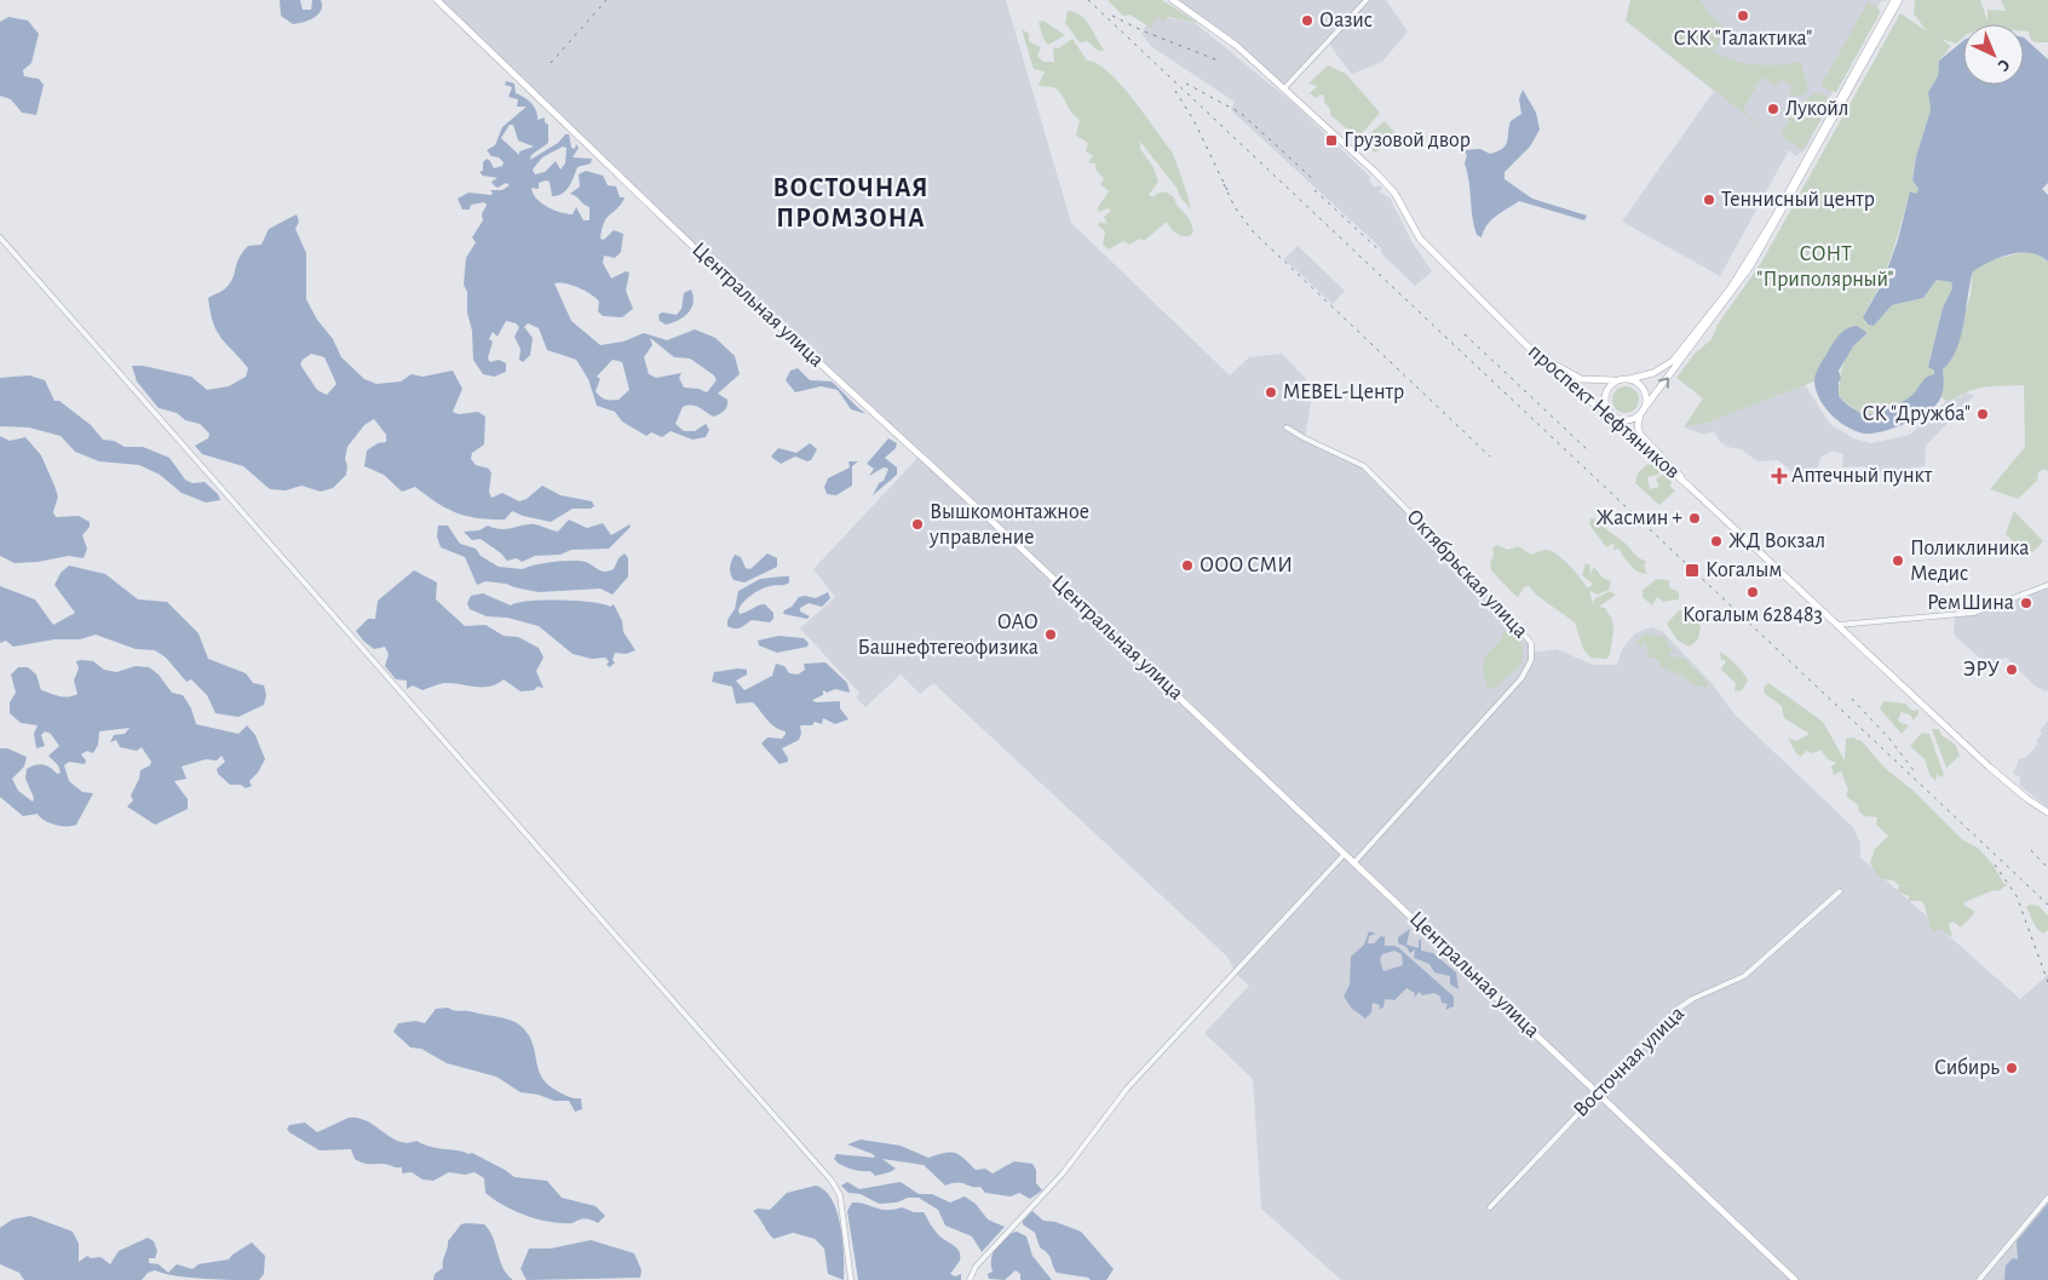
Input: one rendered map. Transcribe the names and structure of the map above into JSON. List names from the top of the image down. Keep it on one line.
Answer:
{"streets":{"main road":["Центральная улица","проспект Нефтяников"],"street":["Октябрьская улица","Восточная улица"]},"crossings":[["Центральная улица","Октябрьская улица"],["Центральная улица","Восточная улица"]],"districts":["ВОСТОЧНАЯ ПРОМЗОНА"],"parks":["СОНТ \"Приполярный\""],"places":{"other":["СКК \"Галактика\"","Оазис","Лукойл","Теннисный центр","MEBEL-Центр","СК \"Дружба\"","Жасмин +","Вышкомонтажное управление","ЖД Вокзал","Поликлиника Медис","ООО СМИ","Когалым 628483","РемШина","ОАО Башнефтегеофизика","ЭРУ","Сибирь"],"transit":["Грузовой двор","Когалым"],"health":["Аптечный пункт"]},"north":"bottom right"}
